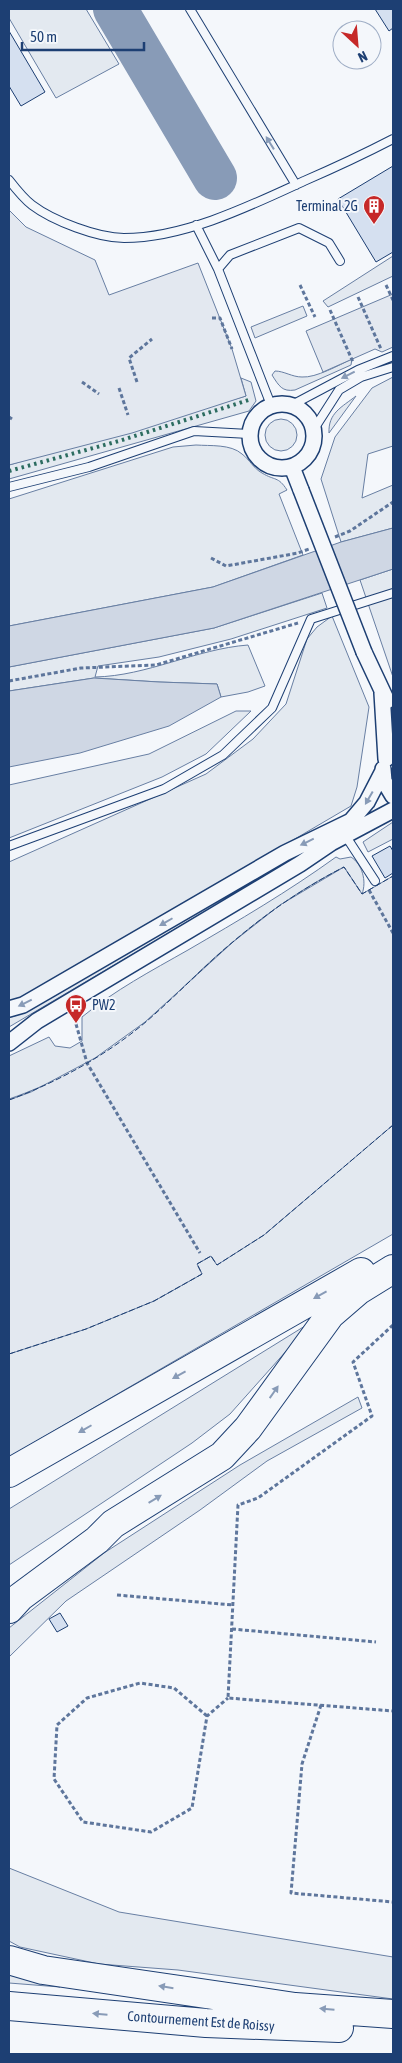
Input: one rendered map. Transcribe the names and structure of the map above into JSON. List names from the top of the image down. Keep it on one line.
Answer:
{"streets":{"highway":["Contournement Est de Roissy"]},"places":{"building":["Terminal 2G"],"bus stop":["PW2"]},"scale_bar":"50 m","north":"bottom right"}
